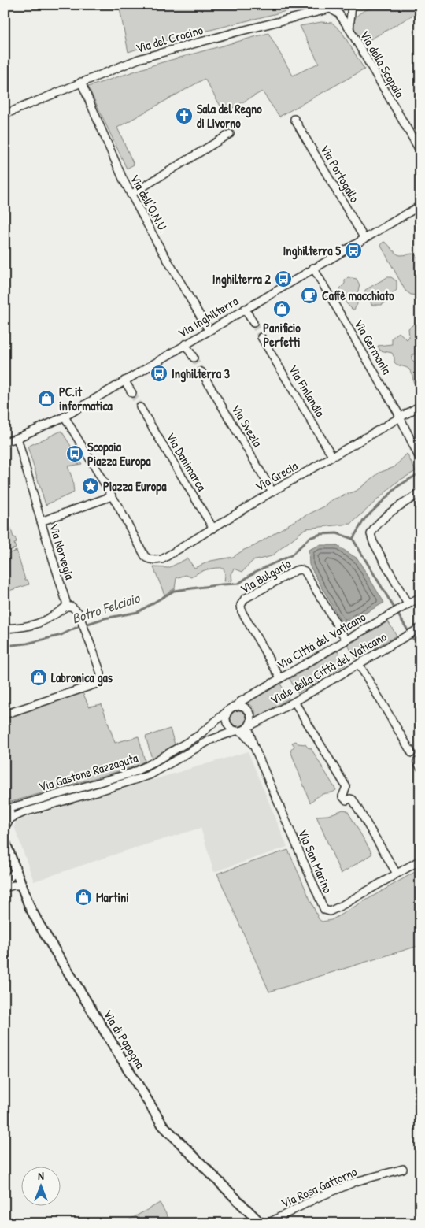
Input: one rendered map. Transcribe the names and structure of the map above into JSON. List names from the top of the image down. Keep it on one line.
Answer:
{"streets":{"main road":["Via di Popogna"],"street":["Via del Crocino","Via della Scopaia","Via Portogallo","Via dell'O.N.U.","Via Inghilterra","Via Germania","Via Finlandia","Via Svezia","Via Danimarca","Via Grecia","Via Norvegia","Via Bulgaria","Via Città del Vaticano","Viale della Città del Vaticano","Via Gastone Razzaguta","Via San Marino","Via Rosa Gattorno"]},"crossings":[["Via del Crocino","Via della Scopaia"],["Via del Crocino","Via dell'O.N.U."],["Via Portogallo","Via Inghilterra"],["Via dell'O.N.U.","Via Inghilterra"],["Via Inghilterra","Via Germania"],["Via Inghilterra","Via Norvegia"],["Via Germania","Via Grecia"],["Via Finlandia","Via Grecia"],["Via Svezia","Via Grecia"],["Via Danimarca","Via Grecia"],["Via Bulgaria","Via Città del Vaticano"],["Via Città del Vaticano","Viale della Città del Vaticano"],["Via Città del Vaticano","Via Gastone Razzaguta"],["Via Città del Vaticano","Via San Marino"],["Viale della Città del Vaticano","Via Gastone Razzaguta"],["Viale della Città del Vaticano","Via San Marino"],["Via Gastone Razzaguta","Via San Marino"]],"water":["Botro Felciaio"],"places":{"church":["Sala del Regno di Livorno"],"bus stop":["Inghilterra 5","Inghilterra 2","Inghilterra 3","Scopaia Piazza Europa"],"cafe":["Caffè macchiato"],"shop":["Panificio Perfetti","PC.it informatica","Labronica gas","Martini"],"place":["Piazza Europa"]},"north":"top"}
